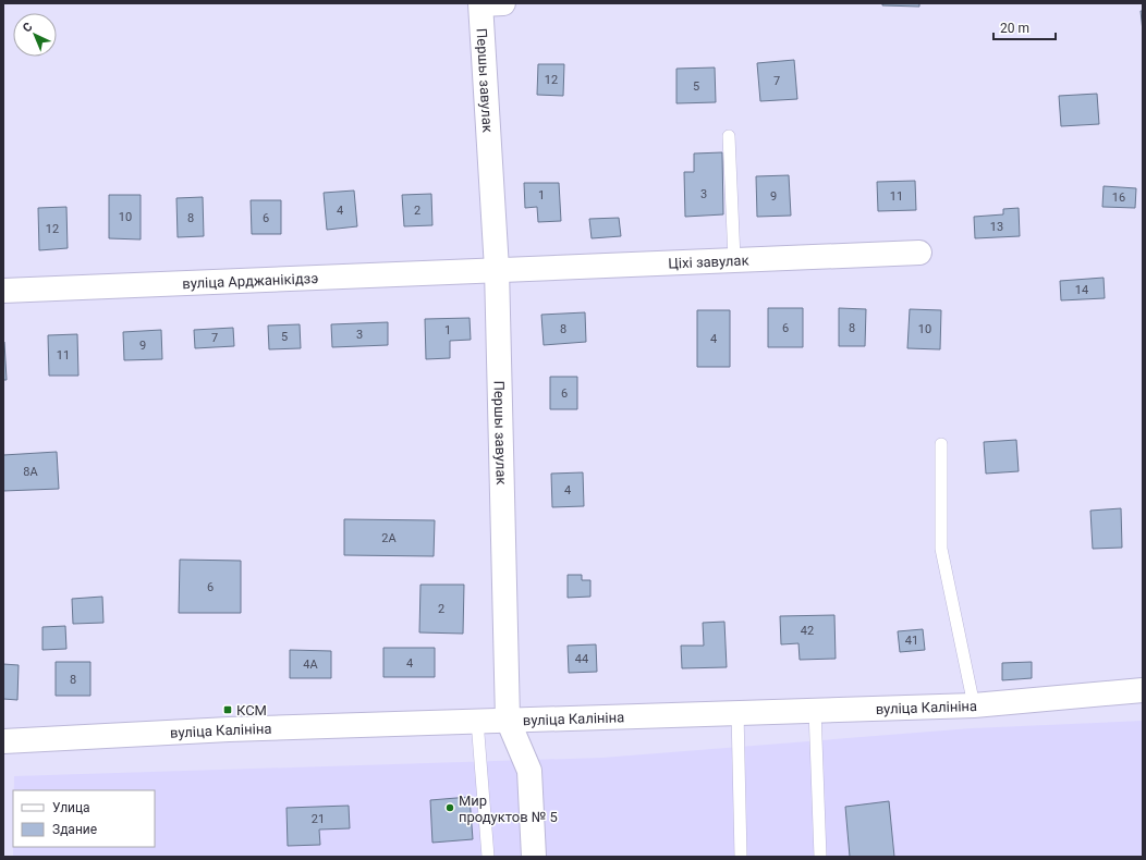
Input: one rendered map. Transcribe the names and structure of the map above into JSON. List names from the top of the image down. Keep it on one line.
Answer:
{"streets":{"street":["Першы завулак","Ціхі завулак","вуліца Арджанікідзэ","вуліца Калініна"]},"crossings":[["Першы завулак","Ціхі завулак"],["Першы завулак","вуліца Арджанікідзэ"],["Першы завулак","вуліца Калініна"],["Ціхі завулак","вуліца Арджанікідзэ"]],"places":{"transit":["КСМ"],"other":["Мир продуктов № 5"]},"house_numbers":["12","7","5","3","1","9","11","16","4","2","10","8","6","13","12","14","6","8","8","10","1","3","5","7","4","9","11","6","8А","4","2А","6","2","42","41","44","4","4А","8","21"],"legend":["Улица","Здание"],"scale_bar":"20 m","north":"top left"}
